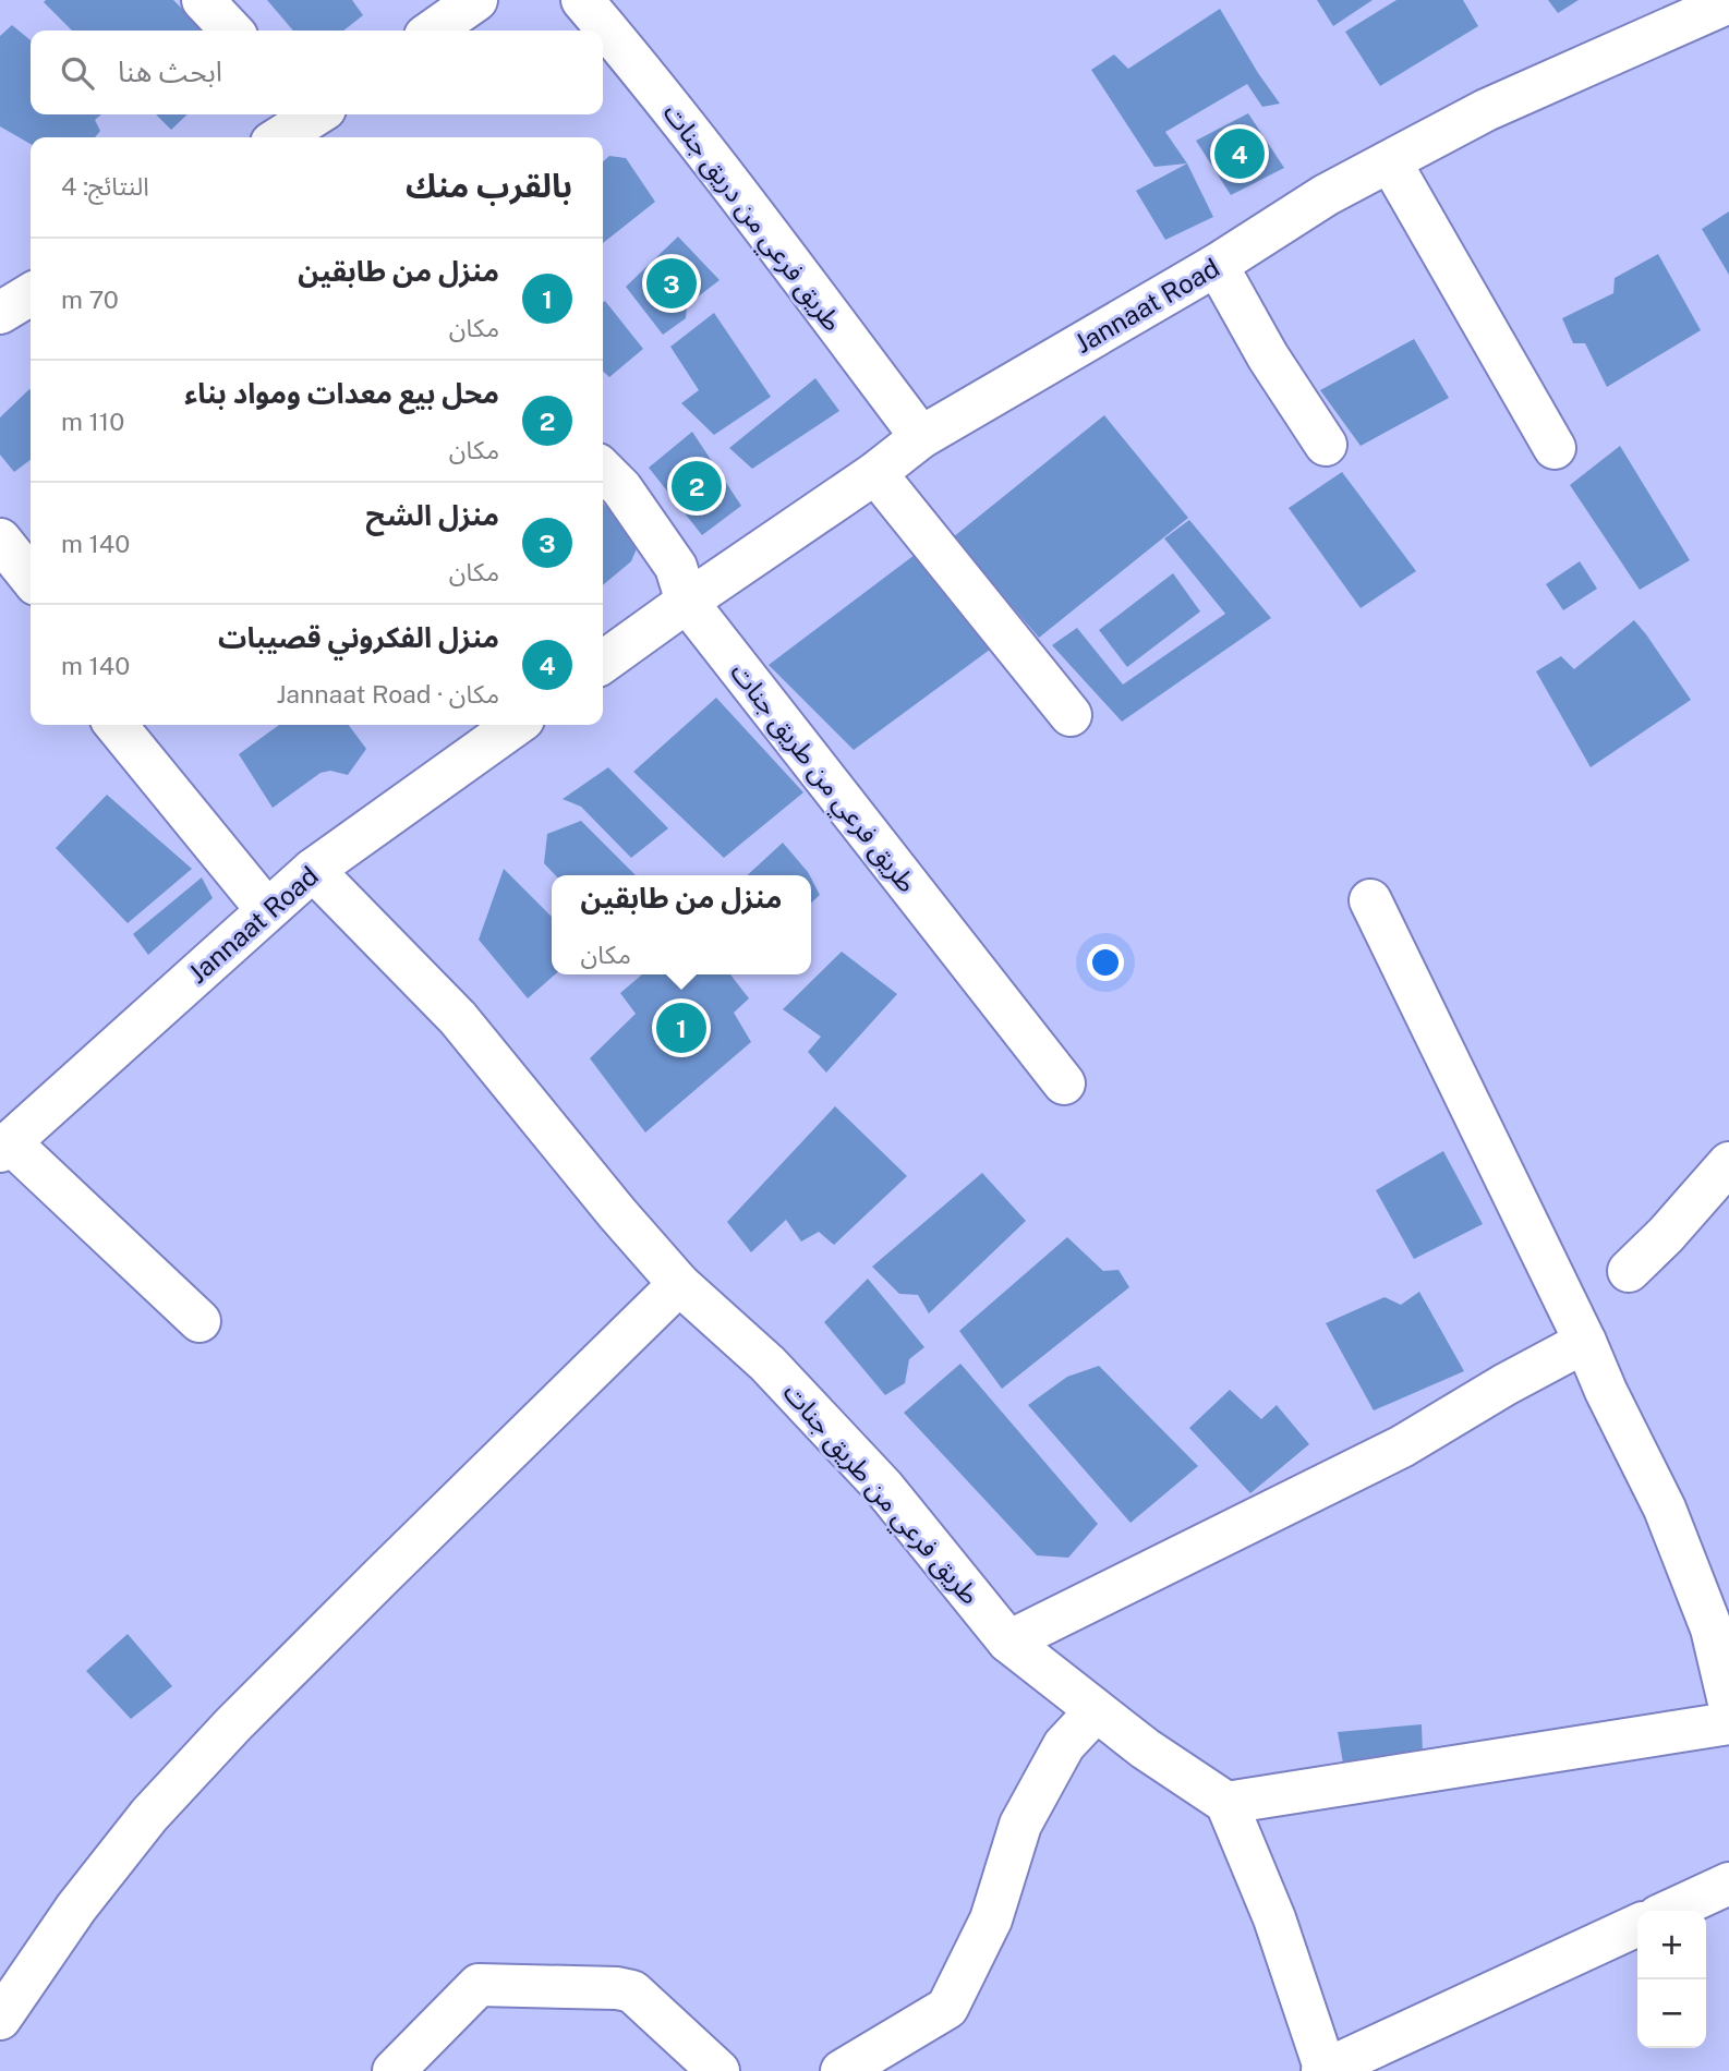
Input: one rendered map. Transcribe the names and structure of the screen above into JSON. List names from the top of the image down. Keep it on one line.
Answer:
{"streets":{"street":["طريق فرعي من دريق جنات","Jannaat Road","طريق فرعي من طريق جنات"]},"crossings":[["طريق فرعي من دريق جنات","Jannaat Road"],["Jannaat Road","طريق فرعي من طريق جنات"]],"page":{"search":"ابحث هنا","pins":["4","3","2","1"],"heading":["بالقرب منك","النتائج: 4"],"list":[{"mark":"1","name":"منزل من طابقين","note":"مكان","value":"70 m"},{"mark":"2","name":"محل بيع معدات ومواد بناء","note":"مكان","value":"110 m"},{"mark":"3","name":"منزل الشح","note":"مكان","value":"140 m"},{"mark":"4","name":"منزل الفكروني قصيبات","note":"مكان · Jannaat Road","value":"140 m"}],"popup":["منزل من طابقين","مكان"],"map_buttons":["+","−"]}}
